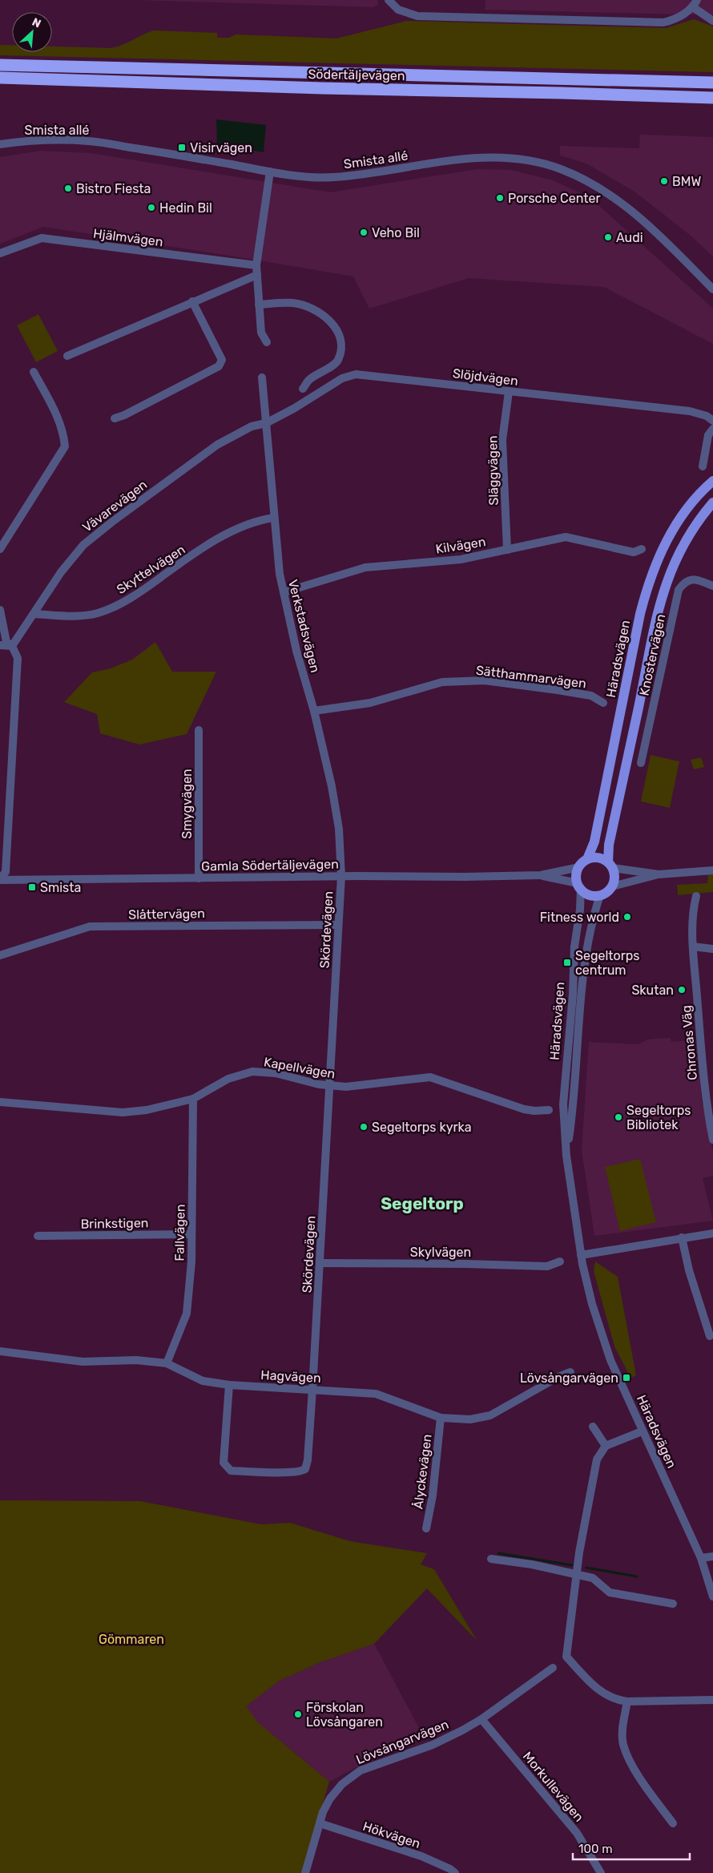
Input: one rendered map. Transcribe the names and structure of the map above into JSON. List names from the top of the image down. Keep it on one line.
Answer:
{"streets":{"highway":["Södertäljevägen"],"main road":["Häradsvägen"],"street":["Smista allé","Hjälmvägen","Slöjdvägen","Släggvägen","Vävarevägen","Kilvägen","Skyttelvägen","Verkstadsvägen","Knostervägen","Sätthammarvägen","Smygvägen","Gamla Södertäljevägen","Slåttervägen","Skördevägen","Chronas Väg","Kapellvägen","Brinkstigen","Fallvägen","Skylvägen","Hagvägen","Ålyckevägen","Lövsångarvägen","Morkullevägen","Hökvägen"]},"crossings":[["Slöjdvägen","Släggvägen"],["Slöjdvägen","Vävarevägen"],["Slöjdvägen","Verkstadsvägen"],["Släggvägen","Kilvägen"],["Vävarevägen","Skyttelvägen"],["Vävarevägen","Verkstadsvägen"],["Kilvägen","Verkstadsvägen"],["Skyttelvägen","Verkstadsvägen"],["Verkstadsvägen","Sätthammarvägen"],["Verkstadsvägen","Gamla Södertäljevägen"],["Verkstadsvägen","Skördevägen"],["Häradsvägen","Gamla Södertäljevägen"],["Smygvägen","Gamla Södertäljevägen"],["Gamla Södertäljevägen","Skördevägen"],["Slåttervägen","Skördevägen"],["Skördevägen","Kapellvägen"],["Skördevägen","Skylvägen"],["Skördevägen","Hagvägen"],["Kapellvägen","Fallvägen"],["Brinkstigen","Fallvägen"],["Fallvägen","Hagvägen"],["Hagvägen","Ålyckevägen"],["Lövsångarvägen","Morkullevägen"],["Lövsångarvägen","Hökvägen"]],"districts":["Segeltorp"],"parks":["Gömmaren"],"places":{"transit":["Visirvägen","Smista","Segeltorps centrum","Lövsångarvägen"],"other":["BMW","Bistro Fiesta","Porsche Center","Hedin Bil","Veho Bil","Audi","Fitness world","Skutan","Segeltorps Bibliotek","Segeltorps kyrka","Förskolan Lövsångaren"]},"scale_bar":"100 m","north":"top right"}
